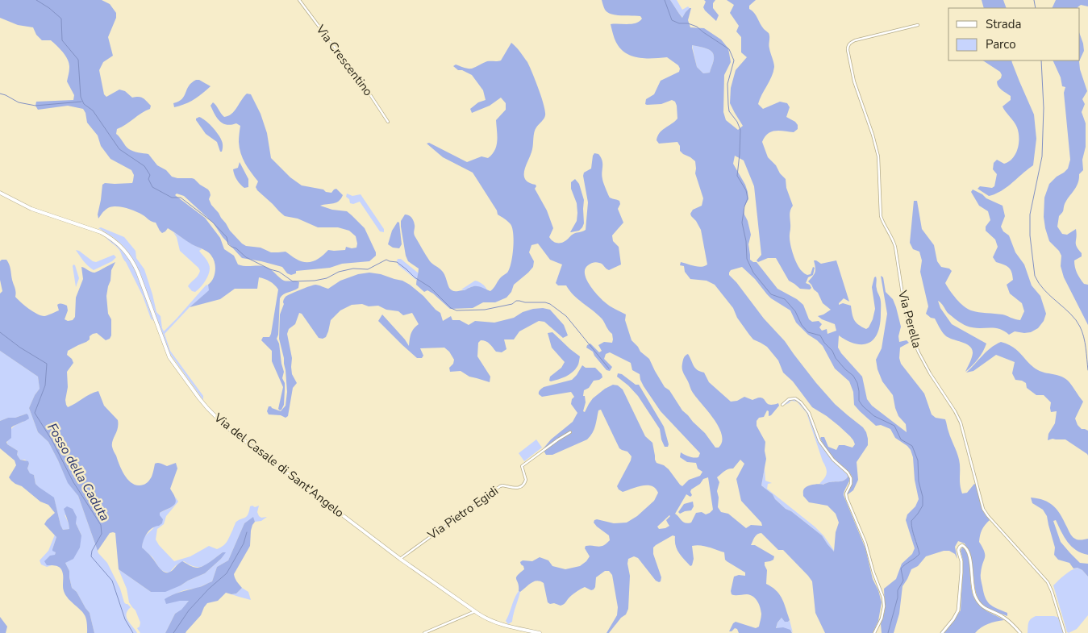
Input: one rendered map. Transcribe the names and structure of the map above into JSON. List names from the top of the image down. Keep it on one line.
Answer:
{"streets":{"main road":["Via del Casale di Sant'Angelo"],"street":["Via Crescentino","Via Perella","Via Pietro Egidi"]},"crossings":[["Via del Casale di Sant'Angelo","Via Pietro Egidi"]],"water":["Fosso della Caduta"],"legend":["Strada","Parco"]}
